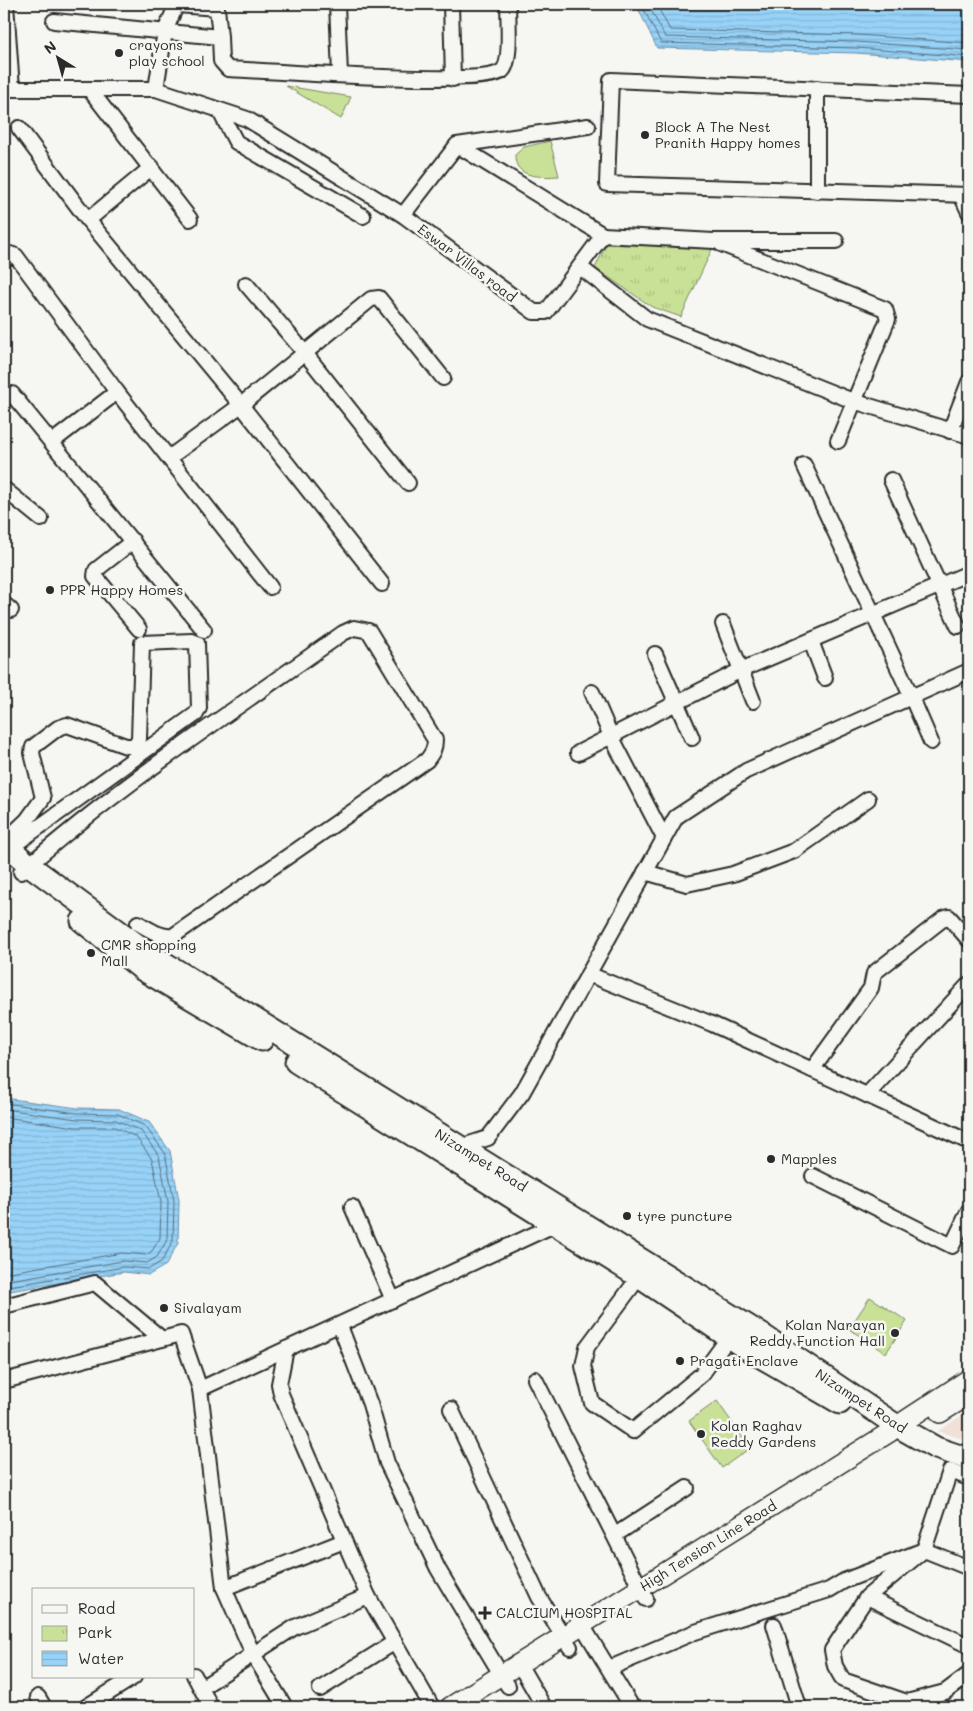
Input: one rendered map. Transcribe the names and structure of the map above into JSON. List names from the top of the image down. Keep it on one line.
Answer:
{"streets":{"main road":["Nizampet Road","High Tension Line Road"],"street":["Eswar Villas road"]},"crossings":[["Nizampet Road","High Tension Line Road"]],"places":{"other":["crayons play school","Block A The Nest Pranith Happy homes","PPR Happy Homes","CMR shopping Mall","Mapples","tyre puncture","Sivalayam","Kolan Narayan Reddy Function Hall","Pragati Enclave","Kolan Raghav Reddy Gardens"],"health":["CALCIUM HOSPITAL"]},"legend":["Road","Park","Water"],"north":"top left"}
